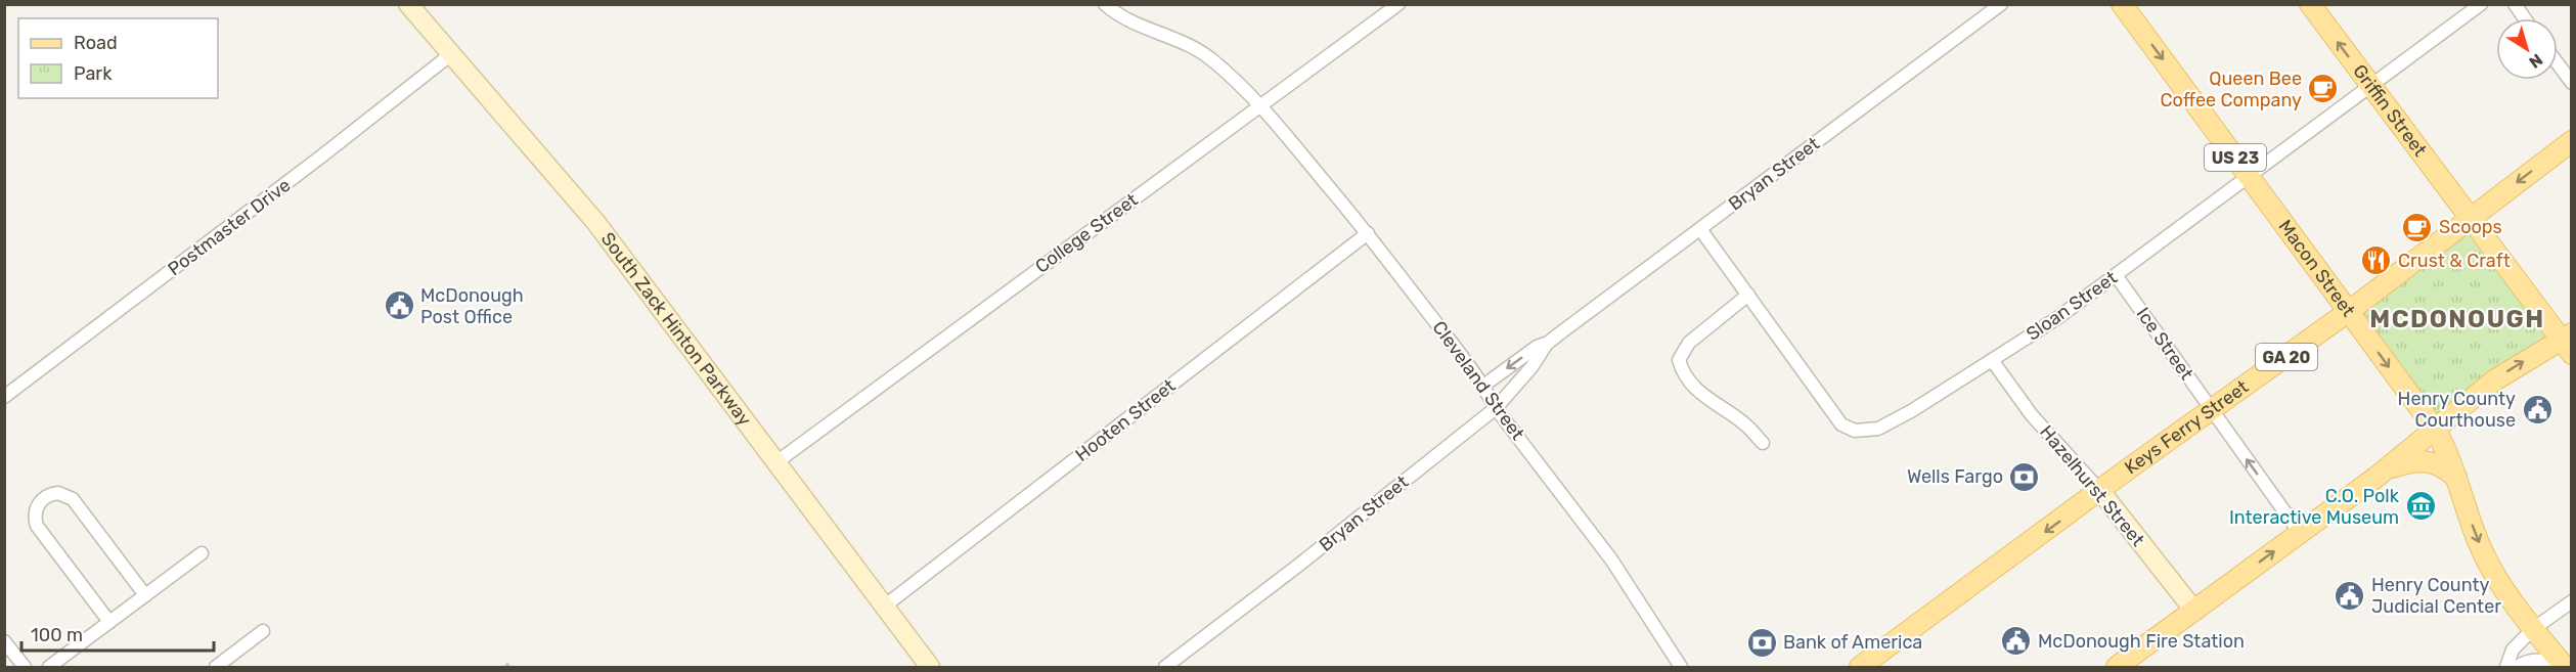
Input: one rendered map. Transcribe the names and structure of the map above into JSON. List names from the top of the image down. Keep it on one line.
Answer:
{"streets":{"main road":["Griffin Street","US 23","Macon Street","South Zack Hinton Parkway","GA 20","Keys Ferry Street","Hazelhurst Street"],"street":["Bryan Street","Postmaster Drive","College Street","Sloan Street","Ice Street","Cleveland Street","Hooten Street"]},"crossings":[["Griffin Street","Sloan Street"],["Griffin Street","Keys Ferry Street"],["Bryan Street","Sloan Street"],["Bryan Street","Cleveland Street"],["Postmaster Drive","South Zack Hinton Parkway"],["College Street","South Zack Hinton Parkway"],["College Street","Cleveland Street"],["Macon Street","Sloan Street"],["Macon Street","Keys Ferry Street"],["Sloan Street","Ice Street"],["Sloan Street","Hazelhurst Street"],["South Zack Hinton Parkway","Hooten Street"],["Ice Street","Keys Ferry Street"],["Cleveland Street","Hooten Street"],["Keys Ferry Street","Hazelhurst Street"]],"one_way":["Macon Street","Ice Street","Keys Ferry Street"],"districts":["MCDONOUGH"],"places":{"cafe":["Queen Bee Coffee Company","Scoops"],"restaurant":["Crust & Craft"],"public building":["McDonough Post Office","Henry County Courthouse","Henry County Judicial Center","McDonough Fire Station"],"bank":["Wells Fargo","Bank of America"],"museum":["C.O. Polk Interactive Museum"]},"legend":["Road","Park"],"scale_bar":"100 m","north":"bottom right"}
